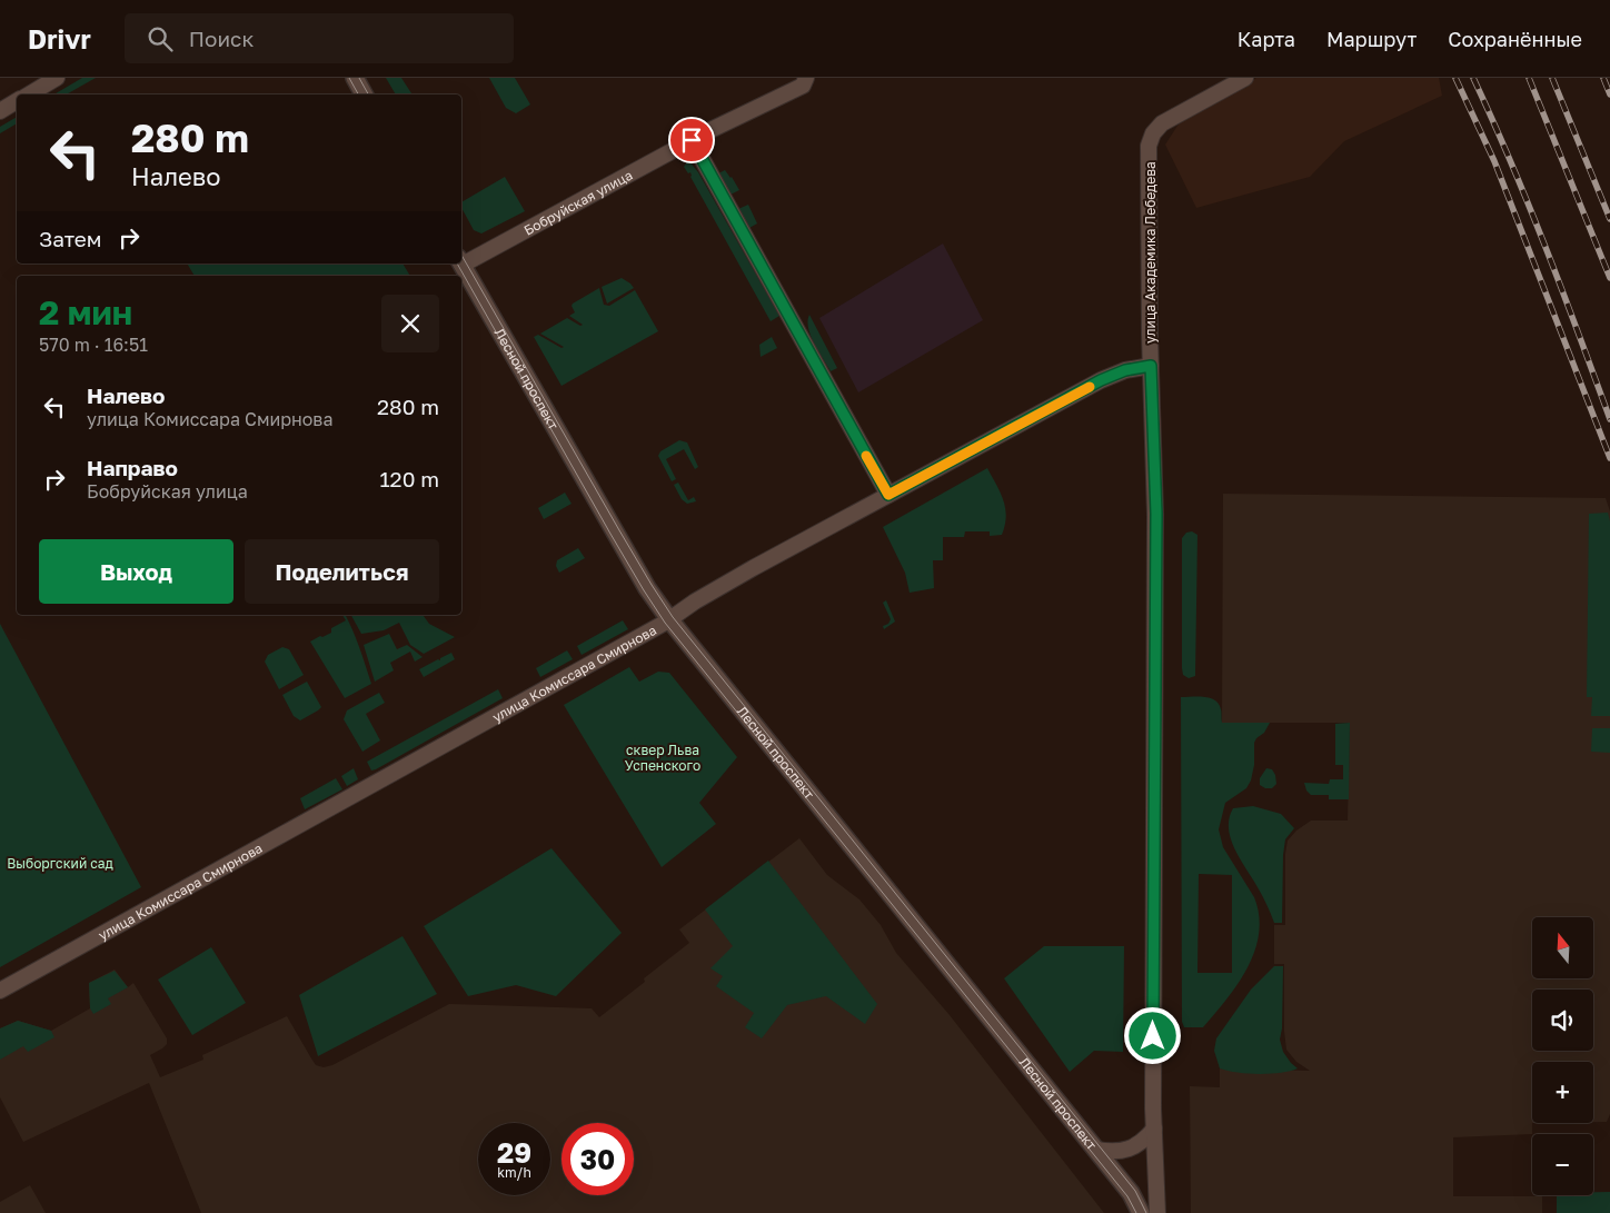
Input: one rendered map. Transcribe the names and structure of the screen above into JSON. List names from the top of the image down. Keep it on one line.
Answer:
{"streets":{"main road":["Лесной проспект"],"street":["Бобруйская улица","улица Академика Лебедева","улица Комиссара Смирнова"]},"crossings":[["улица Академика Лебедева","улица Комиссара Смирнова"],["Лесной проспект","улица Комиссара Смирнова"]],"parks":["сквер Льва Успенского","Выборгский сад"],"north":"top","page":{"header":"Drivr","search":"Поиск","nav":["Карта","Маршрут","Сохранённые"],"turn":["280 m","Налево"],"then":"Затем","heading":["2 мин","570 m · 16:51"],"list":[{"name":"Налево","note":"улица Комиссара Смирнова","value":"280 m"},{"name":"Направо","note":"Бобруйская улица","value":"120 m"}],"buttons":["Выход","Поделиться"],"map_buttons":["+","−"],"speed":"29 km/h","limit":"30"}}
